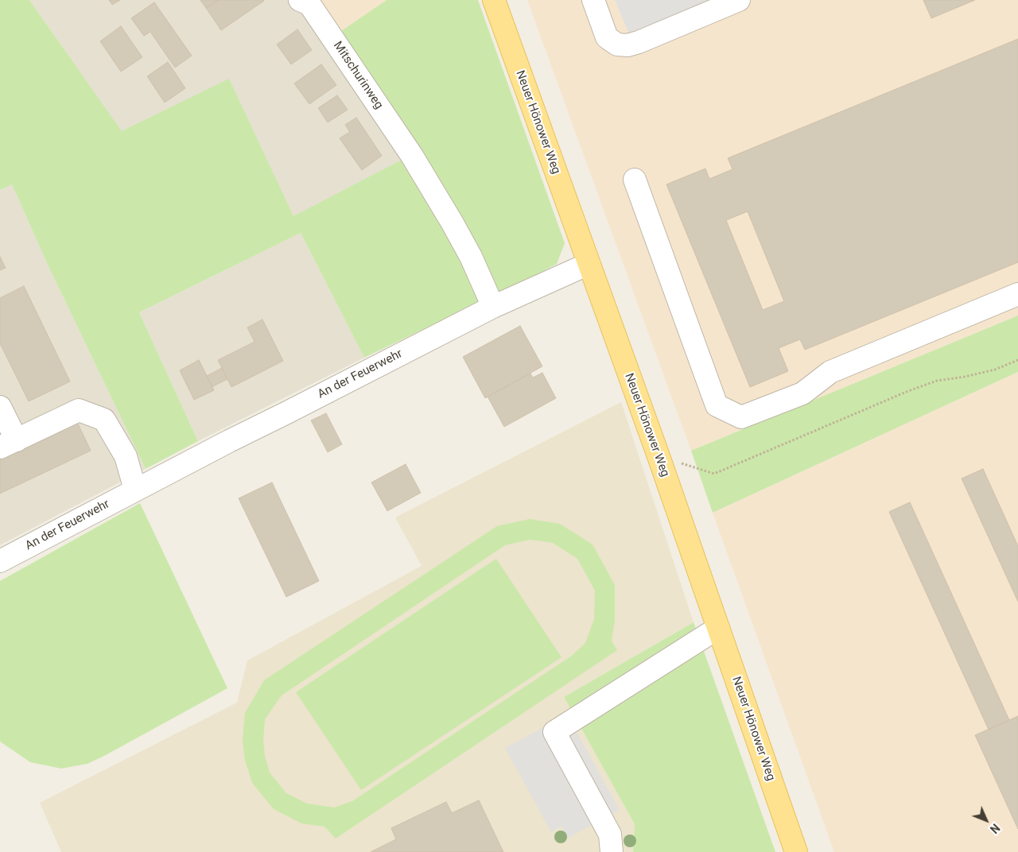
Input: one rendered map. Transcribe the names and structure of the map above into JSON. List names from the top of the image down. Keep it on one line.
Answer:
{"streets":{"main road":["Neuer Hönower Weg"],"street":["Mitschurinweg","An der Feuerwehr"]},"crossings":[["Mitschurinweg","An der Feuerwehr"],["Neuer Hönower Weg","An der Feuerwehr"]],"north":"bottom right"}
